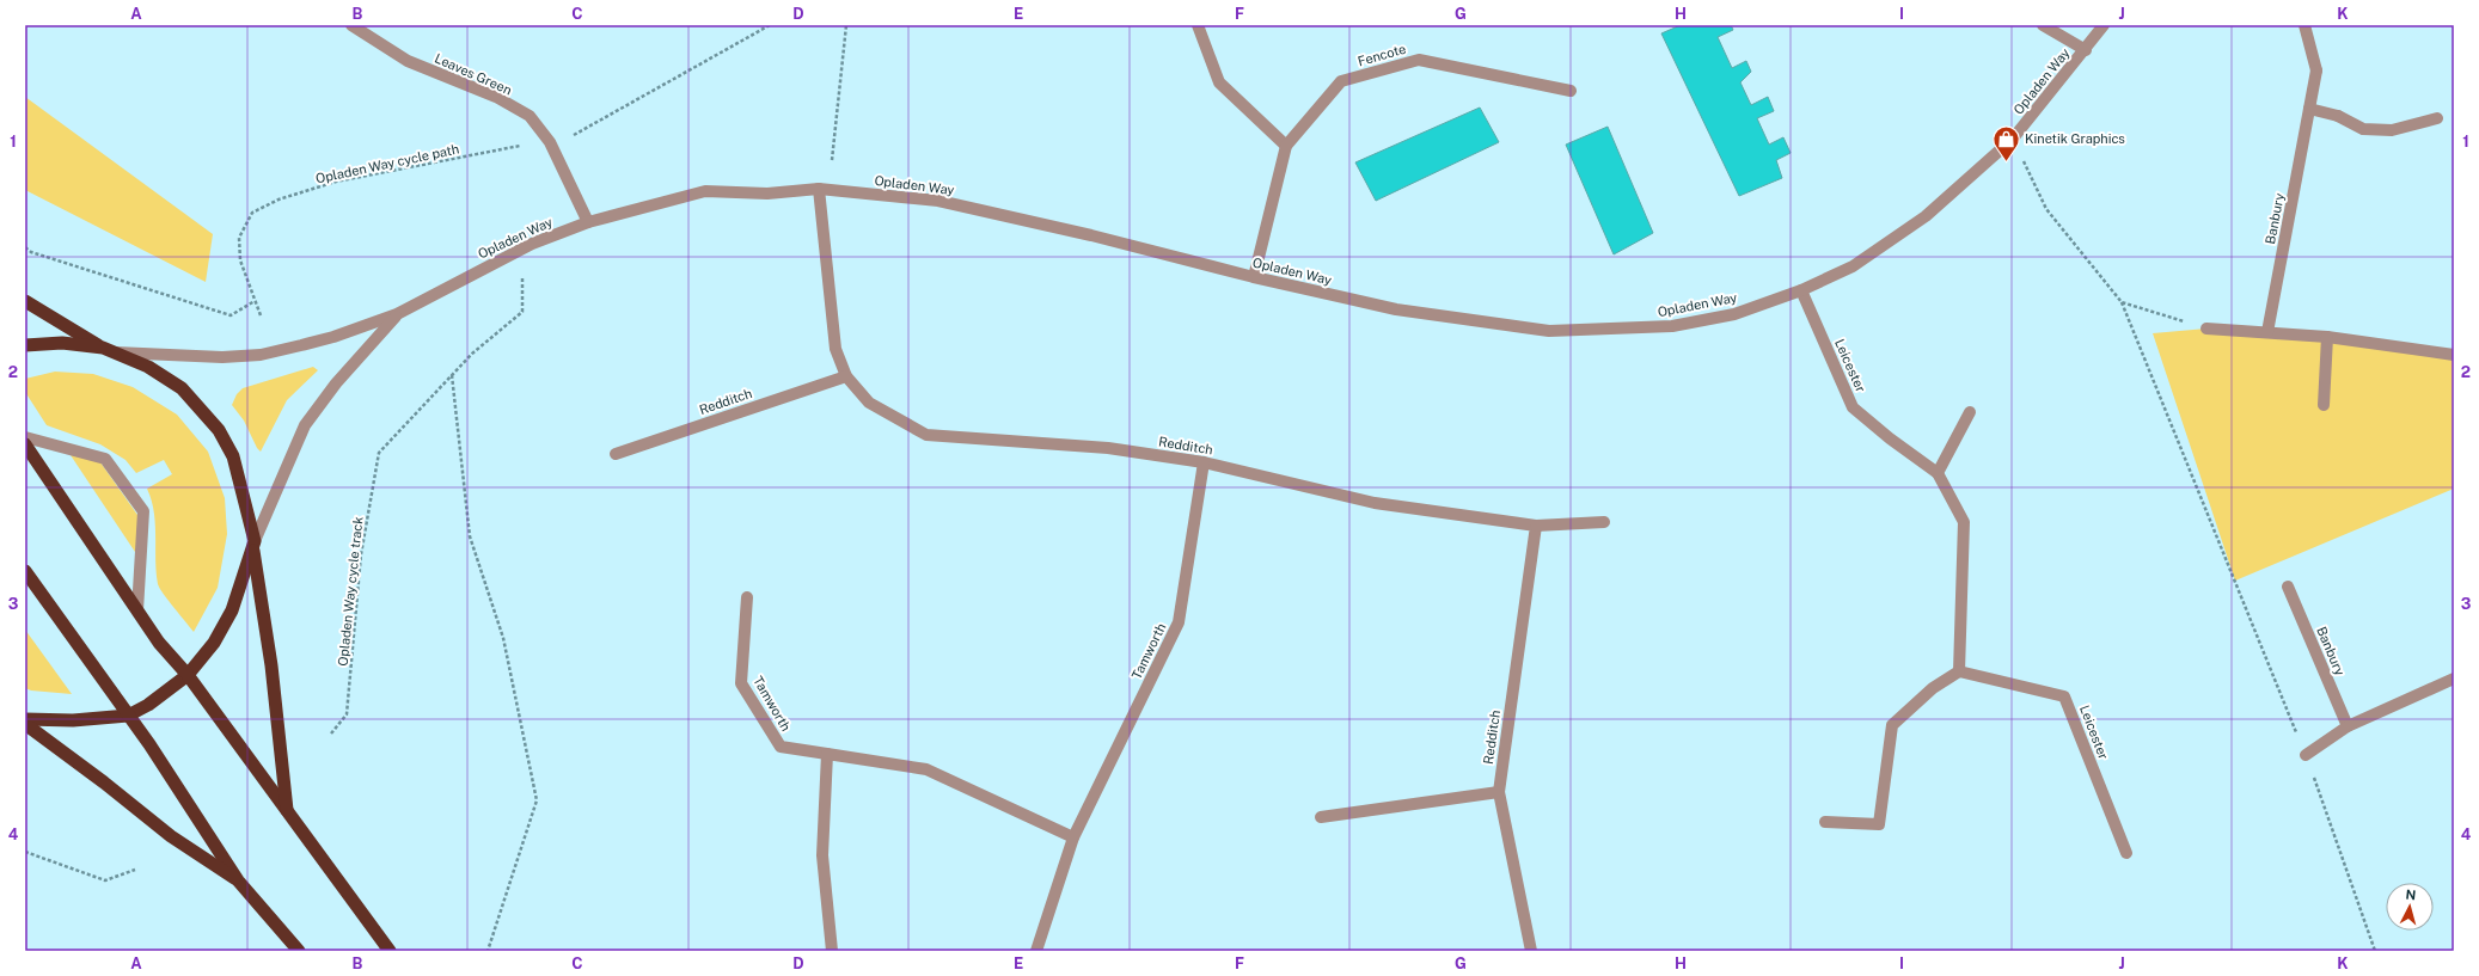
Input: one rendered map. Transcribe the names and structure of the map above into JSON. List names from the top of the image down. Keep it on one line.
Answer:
{"streets":{"street":["Fencote","Leaves Green","Opladen Way","Banbury","Leicester","Redditch","Tamworth"],"path":["Opladen Way cycle path","Opladen Way cycle track"]},"crossings":[["Fencote","Opladen Way"],["Leaves Green","Opladen Way"],["Opladen Way","Leicester"],["Opladen Way","Redditch"],["Opladen Way","Opladen Way cycle track"],["Redditch","Tamworth"]],"places":{"shop":["Kinetik Graphics"]},"north":"top","grid":{"columns":["A","B","C","D","E","F","G","H","I","J","K"],"rows":["1","2","3","4"]}}
